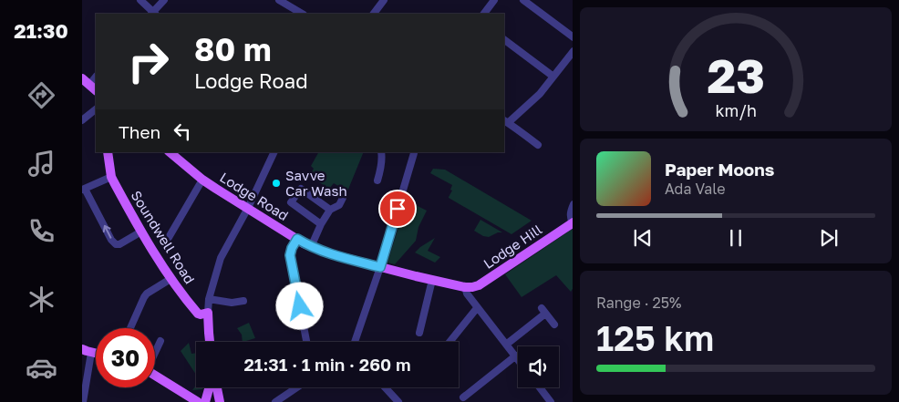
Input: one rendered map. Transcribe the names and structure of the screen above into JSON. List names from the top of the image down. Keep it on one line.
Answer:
{"streets":{"main road":["Lodge Road","Soundwell Road","Lodge Hill"]},"crossings":[["Lodge Road","Lodge Hill"]],"places":["Savve Car Wash"],"page":{"tabs":"21:30","turn":["80 m","Lodge Road"],"then":"Then","song":["Paper Moons","Ada Vale"],"tile":["Range · 25%","125 km"],"limit":"30","trip":"21:31 · 1 min · 260 m","gauge":["23","km/h"]}}
